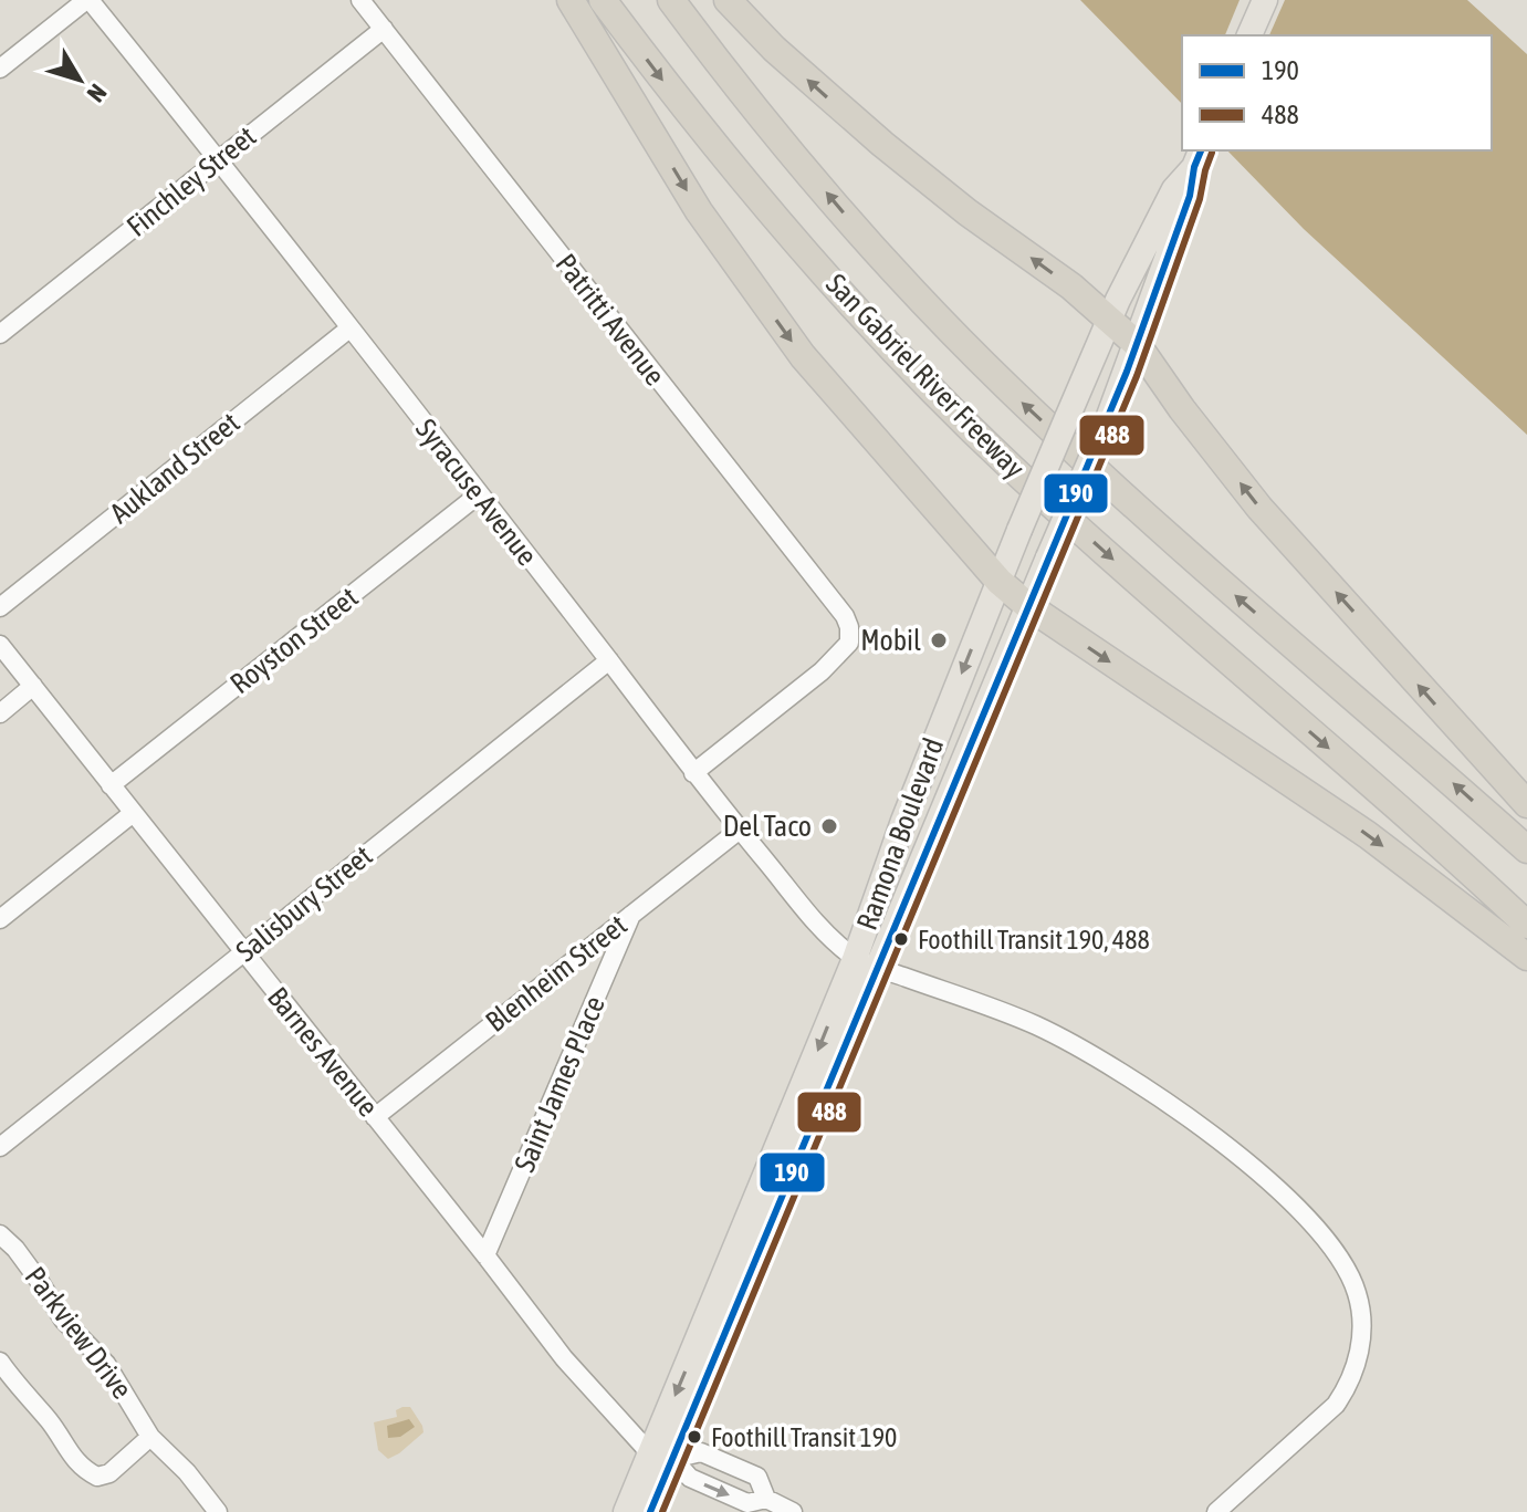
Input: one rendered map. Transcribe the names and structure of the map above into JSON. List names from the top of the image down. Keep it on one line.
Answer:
{"streets":{"highway":["San Gabriel River Freeway"],"main road":["Ramona Boulevard"],"street":["Finchley Street","Patritti Avenue","Aukland Street","Syracuse Avenue","Royston Street","Salisbury Street","Blenheim Street","Barnes Avenue","Saint James Place","Parkview Drive"]},"crossings":[["Finchley Street","Patritti Avenue"],["Finchley Street","Syracuse Avenue"],["Patritti Avenue","Syracuse Avenue"],["Aukland Street","Syracuse Avenue"],["Syracuse Avenue","Royston Street"],["Syracuse Avenue","Ramona Boulevard"],["Syracuse Avenue","Salisbury Street"],["Syracuse Avenue","Blenheim Street"],["Royston Street","Barnes Avenue"],["Ramona Boulevard","Barnes Avenue"],["Salisbury Street","Barnes Avenue"],["Blenheim Street","Barnes Avenue"],["Blenheim Street","Saint James Place"],["Barnes Avenue","Saint James Place"]],"places":["Mobil","Del Taco","Foothill Transit 190, 488","Foothill Transit 190"],"lines":["transit line 190","transit line 488"],"legend":["190","488"],"north":"bottom right"}
